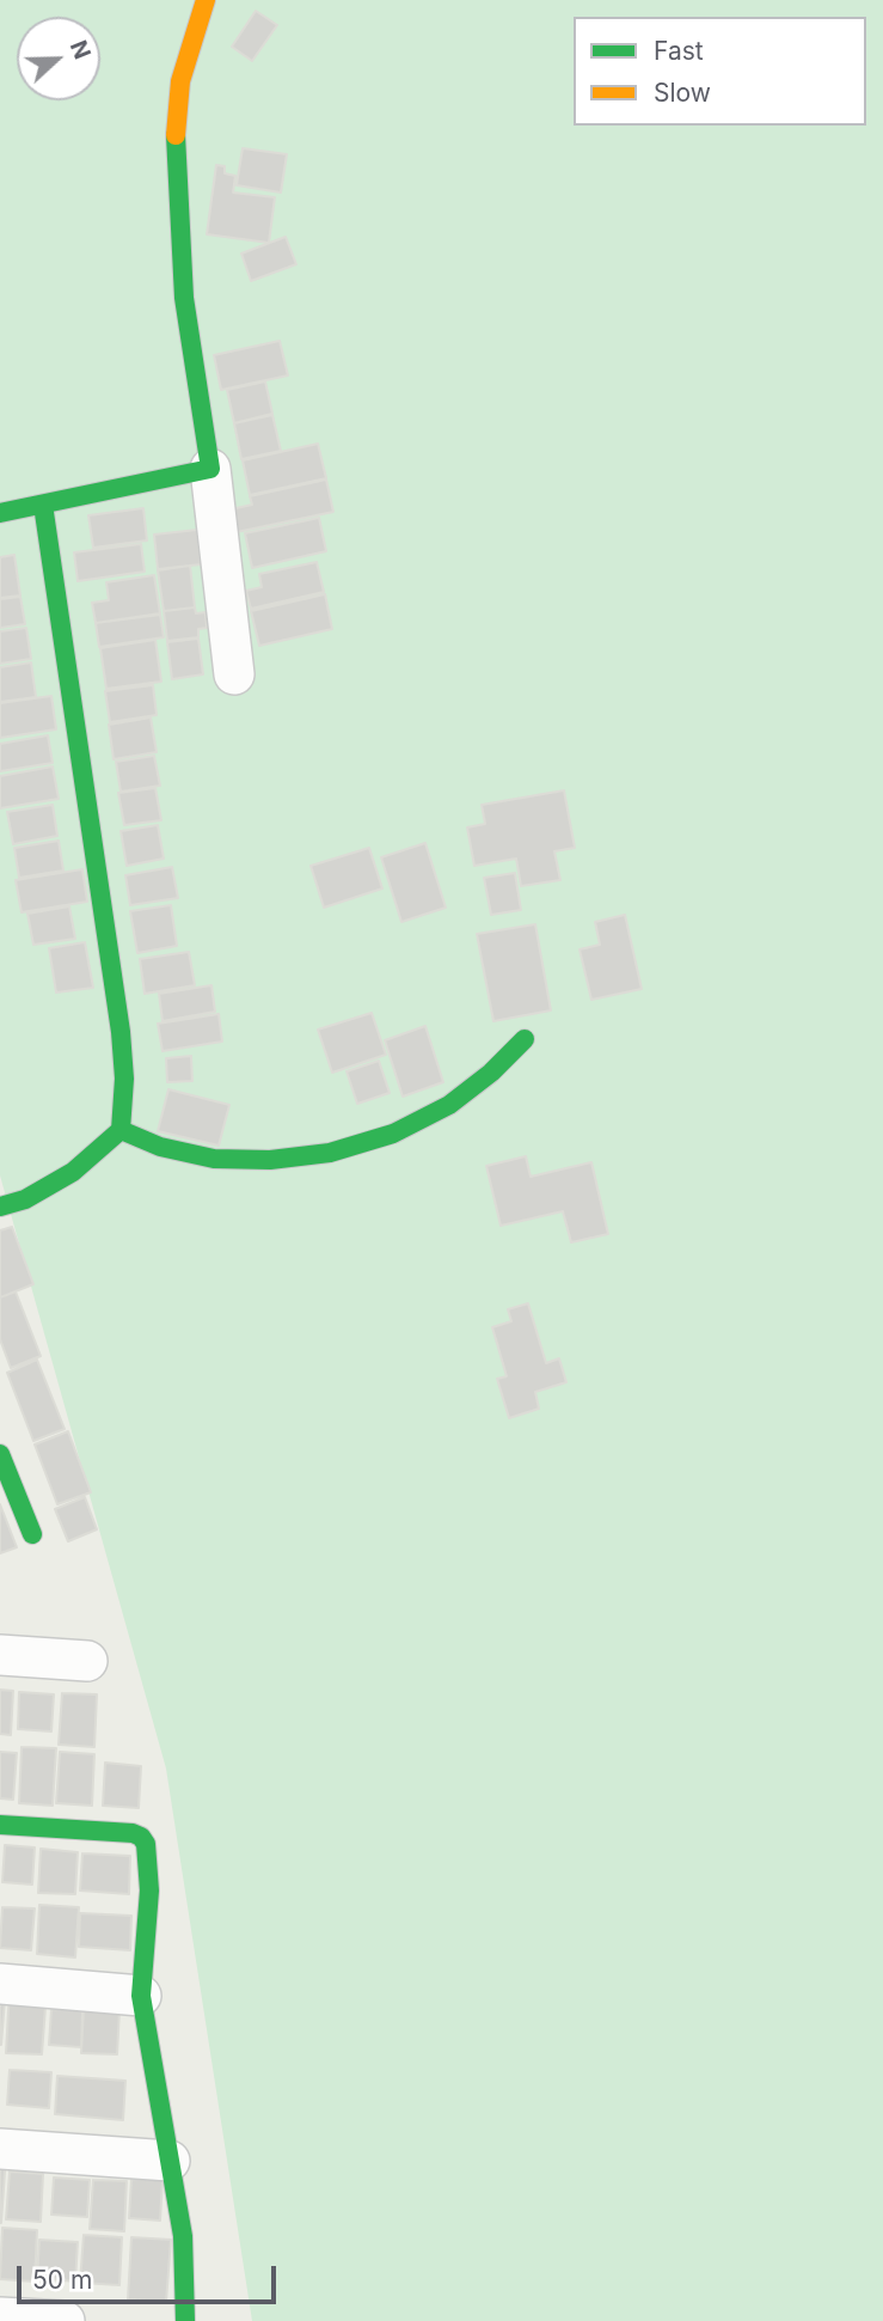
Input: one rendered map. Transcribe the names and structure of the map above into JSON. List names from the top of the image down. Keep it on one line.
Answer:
{"legend":["Fast","Slow"],"scale_bar":"50 m","north":"right"}
